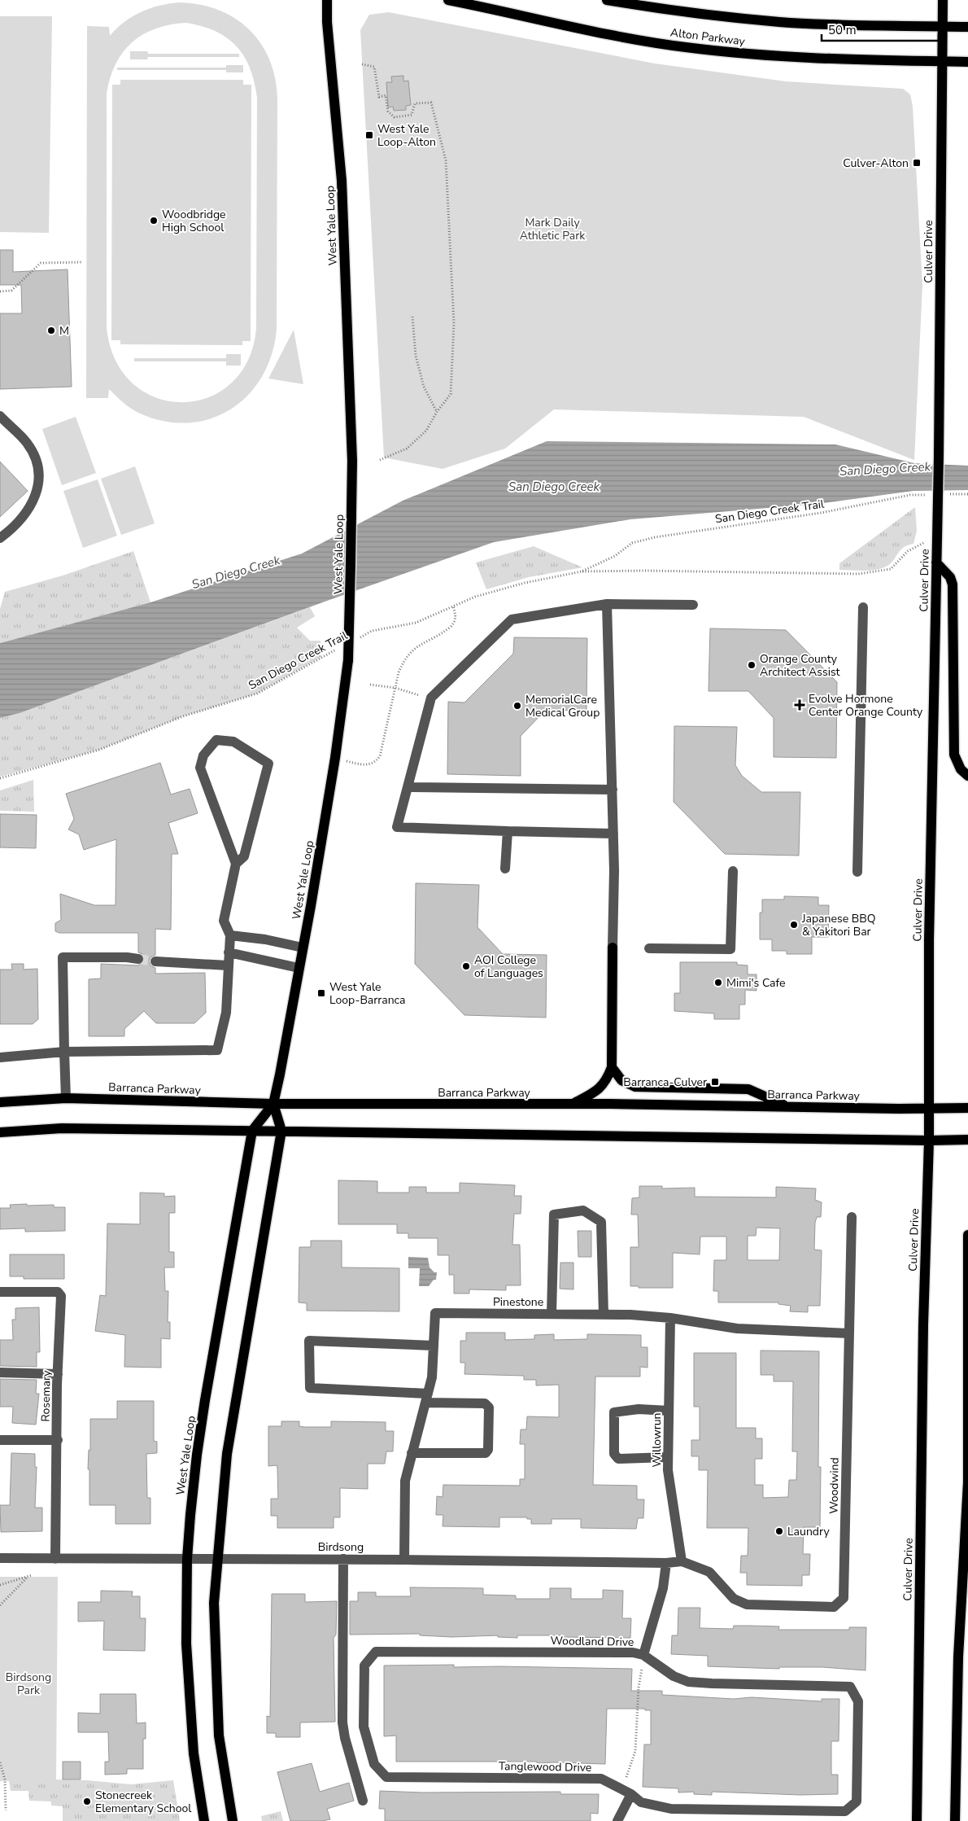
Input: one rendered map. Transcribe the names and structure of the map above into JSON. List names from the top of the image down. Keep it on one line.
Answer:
{"streets":{"main road":["Alton Parkway","West Yale Loop","Culver Drive","Barranca Parkway"],"street":["Pinestone","Rosemary","Willowrun","Woodwind","Birdsong","Woodland Drive","Tanglewood Drive"],"path":["San Diego Creek Trail"]},"crossings":[["Alton Parkway","Culver Drive"],["West Yale Loop","Barranca Parkway"],["West Yale Loop","Birdsong"],["Culver Drive","San Diego Creek Trail"],["Culver Drive","Barranca Parkway"],["Pinestone","Willowrun"],["Pinestone","Woodwind"],["Pinestone","Birdsong"],["Rosemary","Birdsong"],["Willowrun","Woodwind"],["Willowrun","Birdsong"],["Woodwind","Birdsong"],["Woodland Drive","Tanglewood Drive"]],"water":["San Diego Creek"],"parks":["Mark Daily Athletic Park","Birdsong Park"],"places":{"transit":["West Yale Loop-Alton","Culver-Alton","West Yale Loop-Barranca","Barranca-Culver"],"other":["Woodbridge High School","M","Orange County Architect Assist","MemorialCare Medical Group","Japanese BBQ & Yakitori Bar","AOI College of Languages","Mimi's Cafe","Laundry","Stonecreek Elementary School"],"health":["Evolve Hormone Center Orange County"]},"scale_bar":"50 m"}
